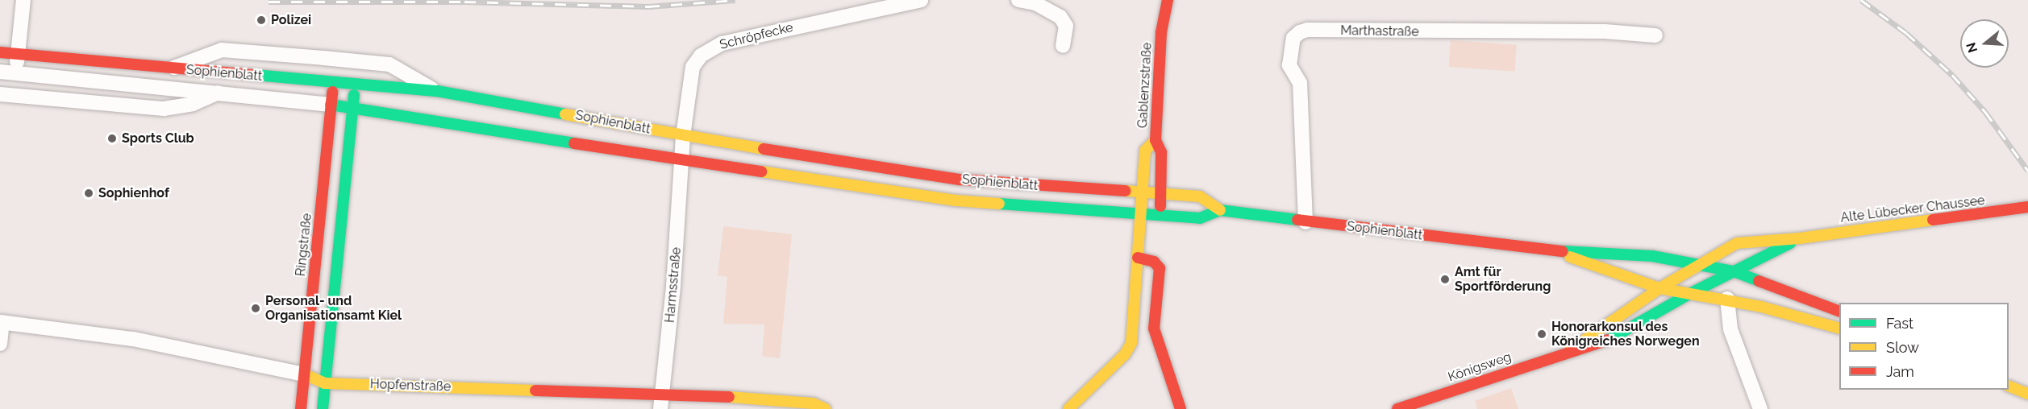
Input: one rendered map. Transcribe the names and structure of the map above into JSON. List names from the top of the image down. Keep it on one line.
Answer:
{"streets":{"main road":["Sophienblatt","Gablenzstraße","Alte Lübecker Chaussee","Ringstraße","Königsweg","Hopfenstraße"],"street":["Marthastraße","Schröpfecke","Harmsstraße"]},"crossings":[["Marthastraße","Sophienblatt"],["Schröpfecke","Sophienblatt"],["Schröpfecke","Harmsstraße"],["Sophienblatt","Gablenzstraße"],["Sophienblatt","Alte Lübecker Chaussee"],["Sophienblatt","Ringstraße"],["Sophienblatt","Harmsstraße"],["Sophienblatt","Königsweg"],["Alte Lübecker Chaussee","Königsweg"],["Ringstraße","Hopfenstraße"],["Harmsstraße","Hopfenstraße"]],"places":["Polizei","Sports Club","Sophienhof","Amt für Sportförderung","Personal- und Organisationsamt Kiel","Honorarkonsul des Königreiches Norwegen"],"legend":["Fast","Slow","Jam"],"north":"left"}
